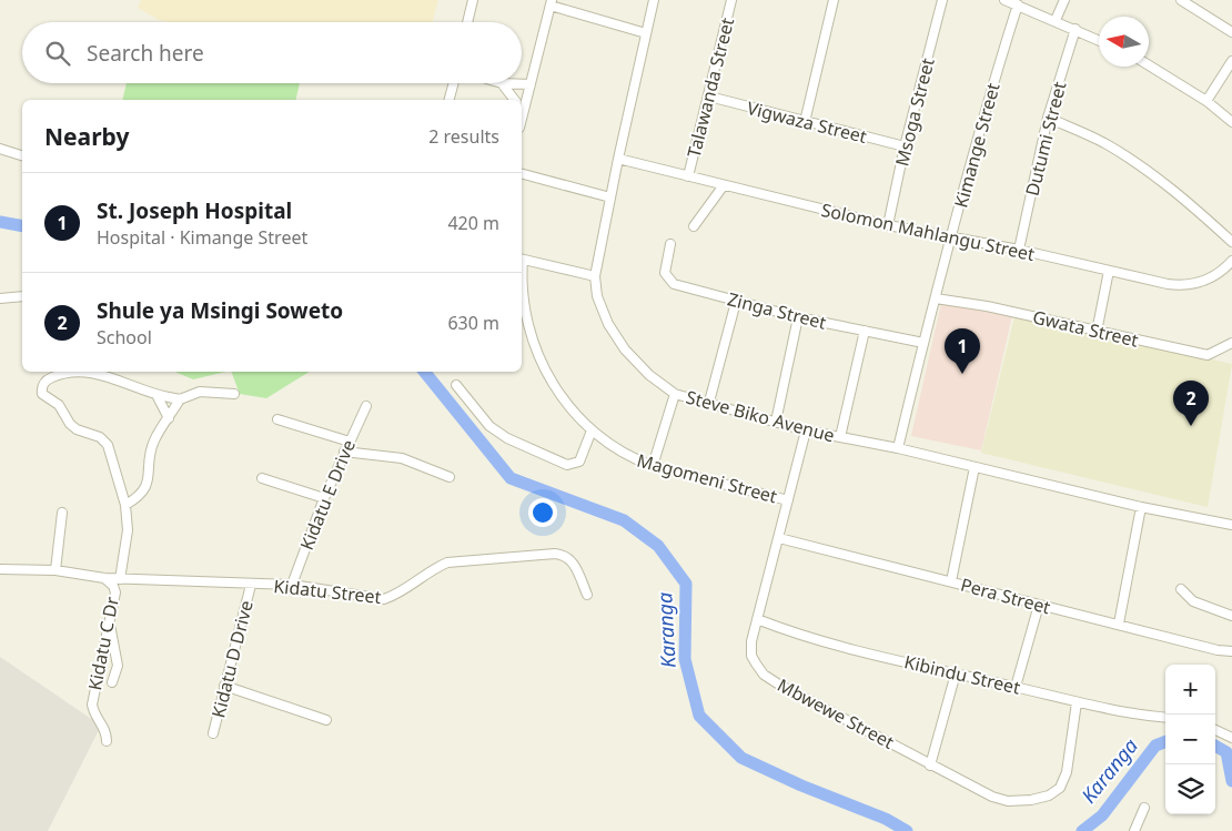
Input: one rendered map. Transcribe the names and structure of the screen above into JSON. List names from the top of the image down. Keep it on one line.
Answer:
{"streets":{"street":["Talawanda Street","Msoga Street","Vigwaza Street","Dutumi Street","Kimange Street","Solomon Mahlangu Street","Zinga Street","Gwata Street","Steve Biko Avenue","Magomeni Street","Kidatu E Drive","Kidatu Street","Pera Street","Kidatu C Dr","Kidatu D Drive","Kibindu Street","Mbwewe Street"]},"crossings":[["Talawanda Street","Vigwaza Street"],["Talawanda Street","Solomon Mahlangu Street"],["Msoga Street","Vigwaza Street"],["Msoga Street","Solomon Mahlangu Street"],["Dutumi Street","Solomon Mahlangu Street"],["Kimange Street","Solomon Mahlangu Street"],["Kimange Street","Zinga Street"],["Kimange Street","Gwata Street"],["Kimange Street","Steve Biko Avenue"],["Solomon Mahlangu Street","Steve Biko Avenue"],["Steve Biko Avenue","Mbwewe Street"],["Magomeni Street","Mbwewe Street"],["Kidatu E Drive","Kidatu Street"],["Kidatu Street","Kidatu C Dr"],["Kidatu Street","Kidatu D Drive"],["Pera Street","Mbwewe Street"],["Kibindu Street","Mbwewe Street"]],"water":["Karanga"],"north":"left","page":{"search":"Search here","heading":["Nearby","2 results"],"list":[{"mark":"1","name":"St. Joseph Hospital","note":"Hospital · Kimange Street","value":"420 m"},{"mark":"2","name":"Shule ya Msingi Soweto","note":"School","value":"630 m"}],"pins":["1","2"],"map_buttons":["+","−"]}}
